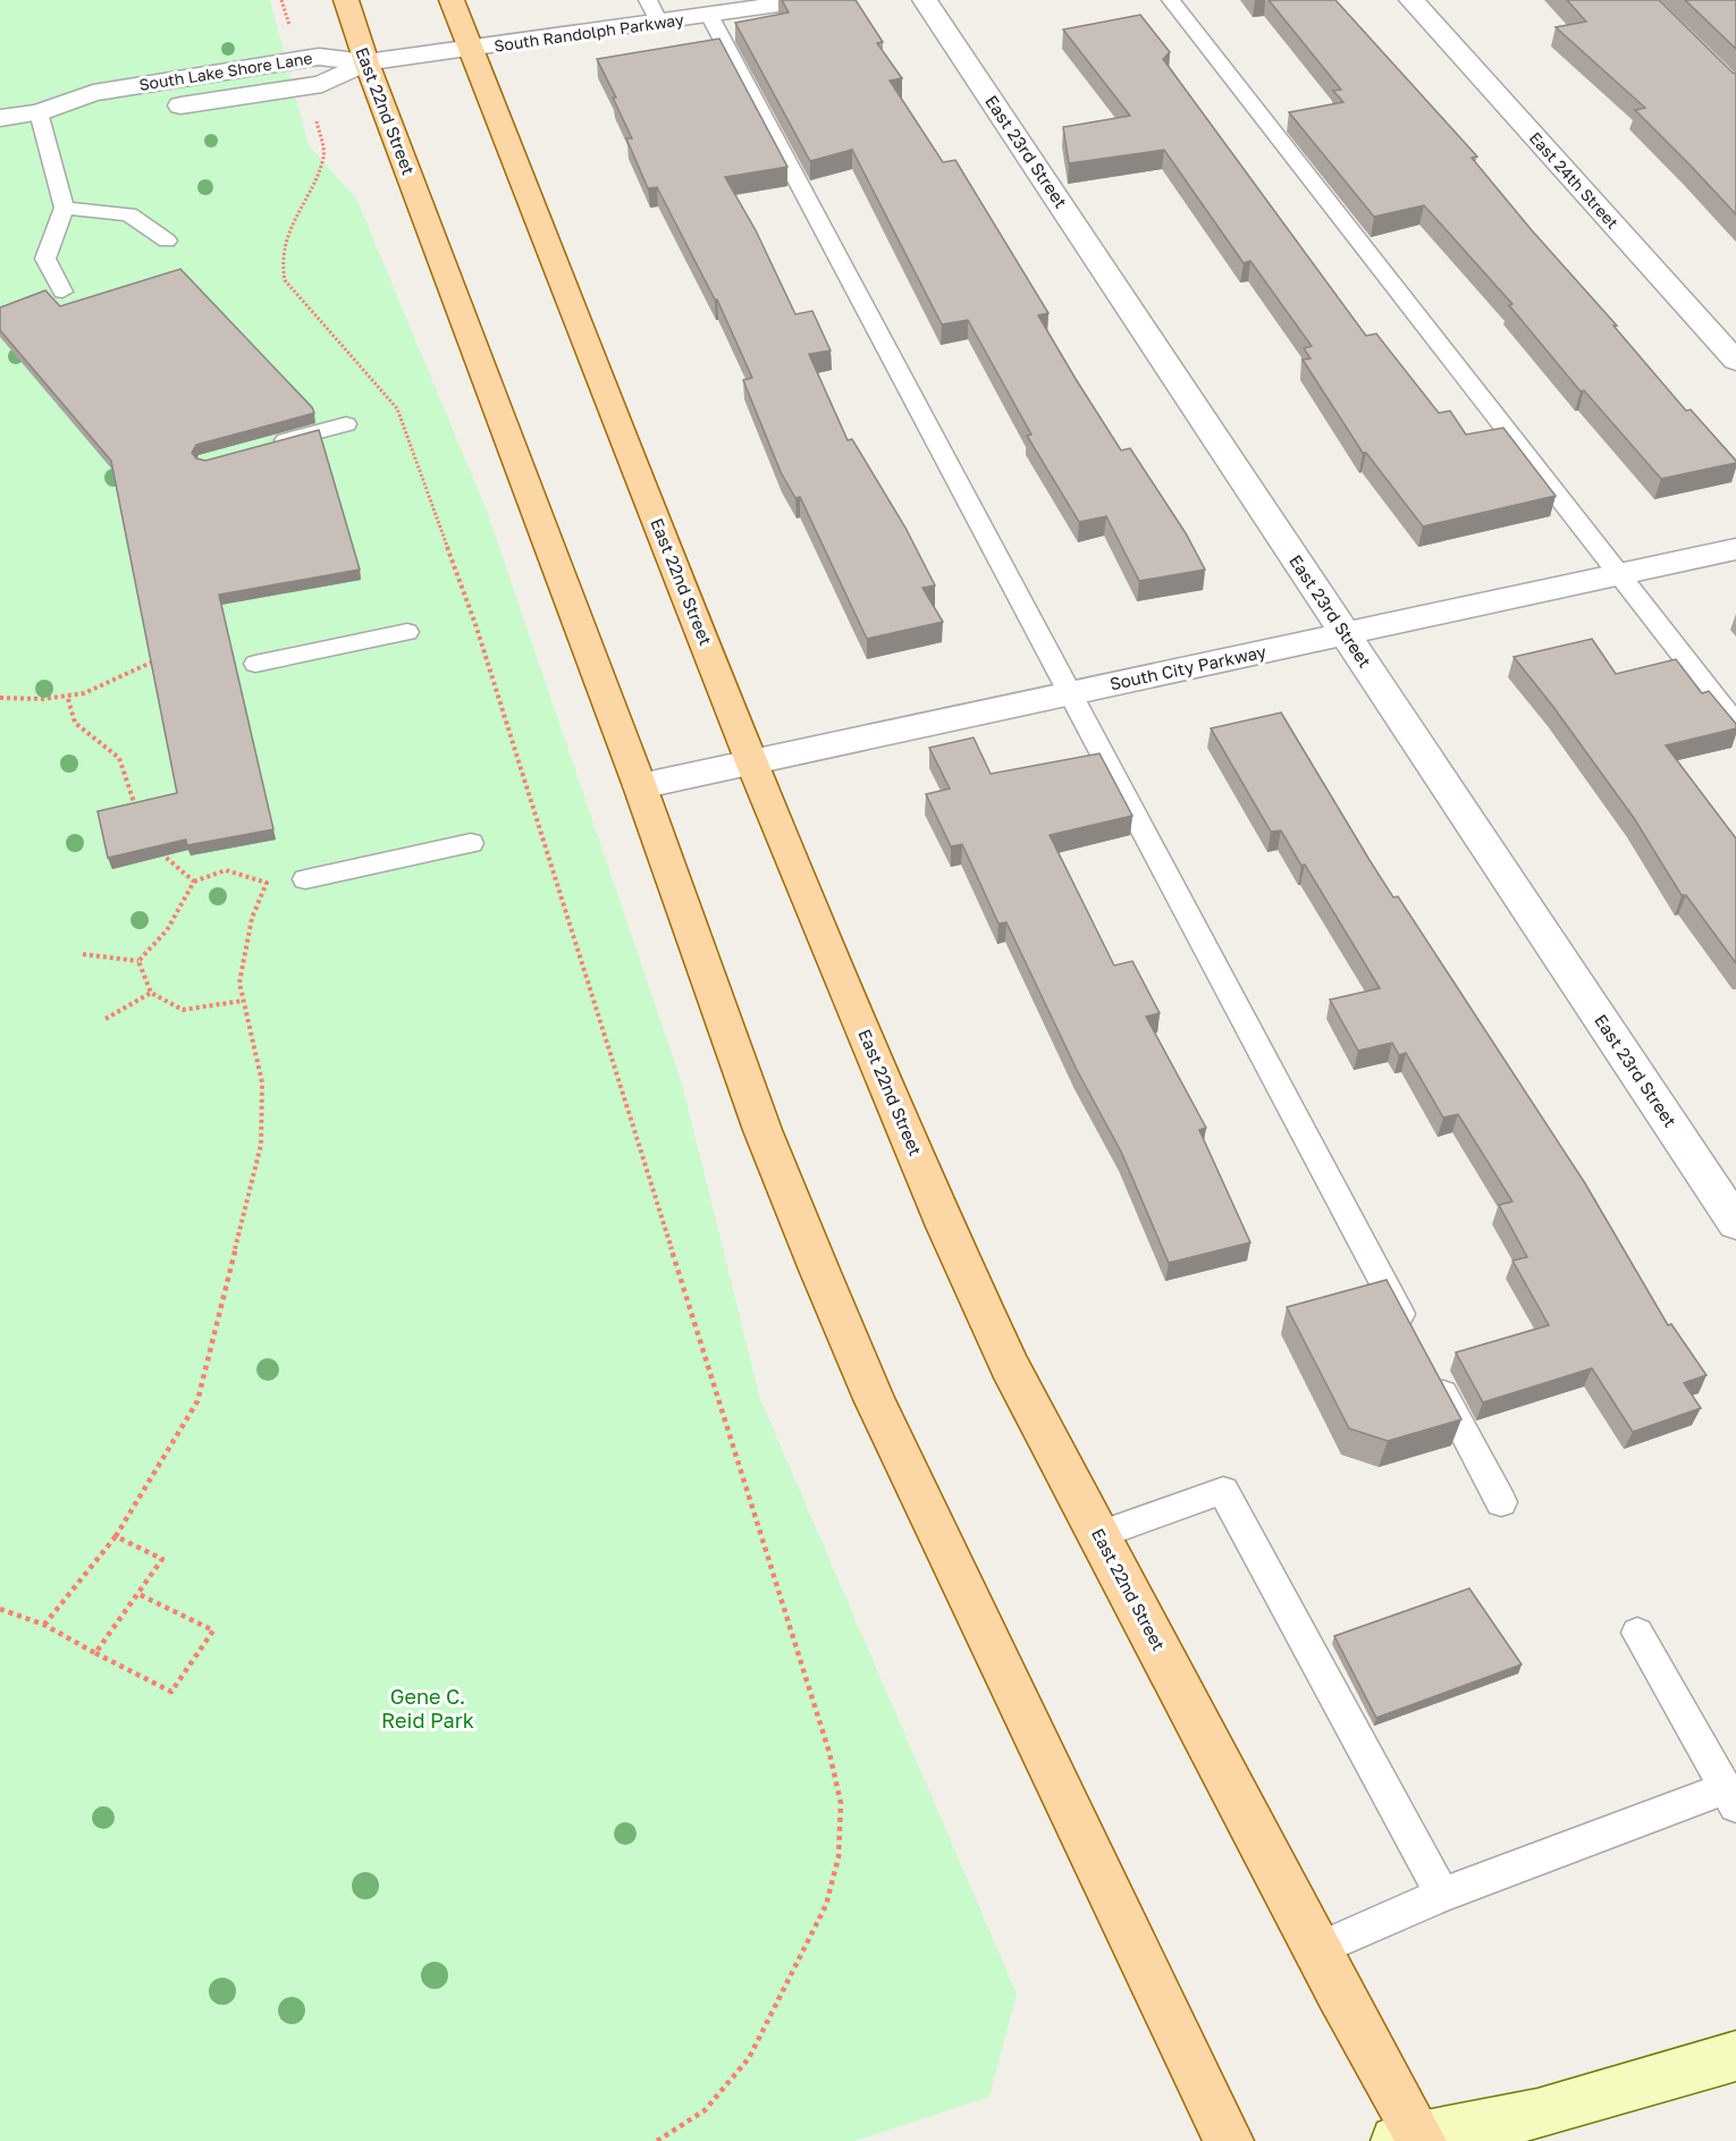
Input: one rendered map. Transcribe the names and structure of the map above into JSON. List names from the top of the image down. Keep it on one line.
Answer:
{"streets":{"main road":["East 22nd Street"],"street":["South Randolph Parkway","South Lake Shore Lane","East 23rd Street","East 24th Street","South City Parkway"]},"crossings":[["South Randolph Parkway","South Lake Shore Lane"],["South Randolph Parkway","East 22nd Street"],["South Lake Shore Lane","East 22nd Street"],["East 22nd Street","South City Parkway"],["East 23rd Street","South City Parkway"]],"parks":["Gene C. Reid Park"]}
